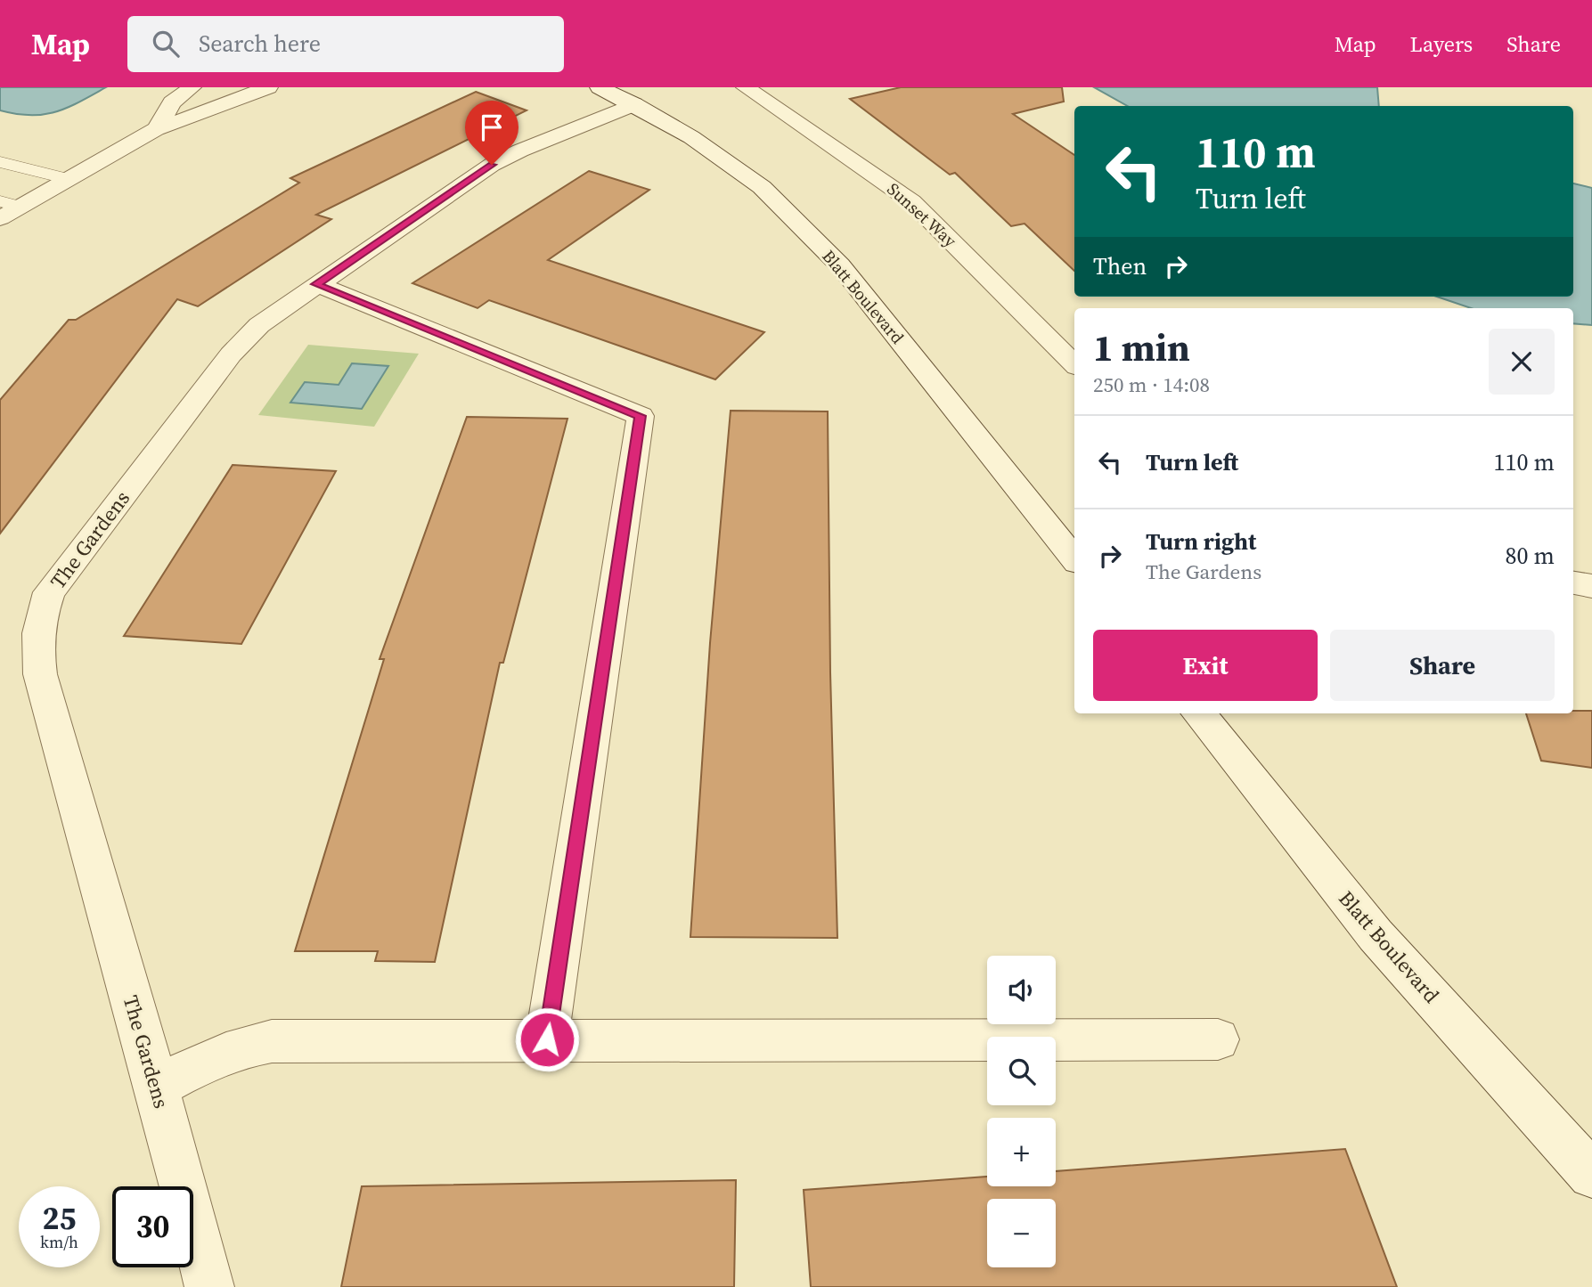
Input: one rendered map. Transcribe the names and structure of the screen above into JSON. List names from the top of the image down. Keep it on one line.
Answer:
{"streets":{"street":["Sunset Way","Blatt Boulevard","The Gardens"]},"crossings":[["Blatt Boulevard","The Gardens"]],"page":{"header":"Map","search":"Search here","nav":["Map","Layers","Share"],"turn":["110 m","Turn left"],"then":"Then","heading":["1 min","250 m · 14:08"],"list":[{"name":"Turn left","value":"110 m"},{"name":"Turn right","note":"The Gardens","value":"80 m"}],"buttons":["Exit","Share"],"map_buttons":["+","−"],"speed":"25 km/h","limit":"30"}}
